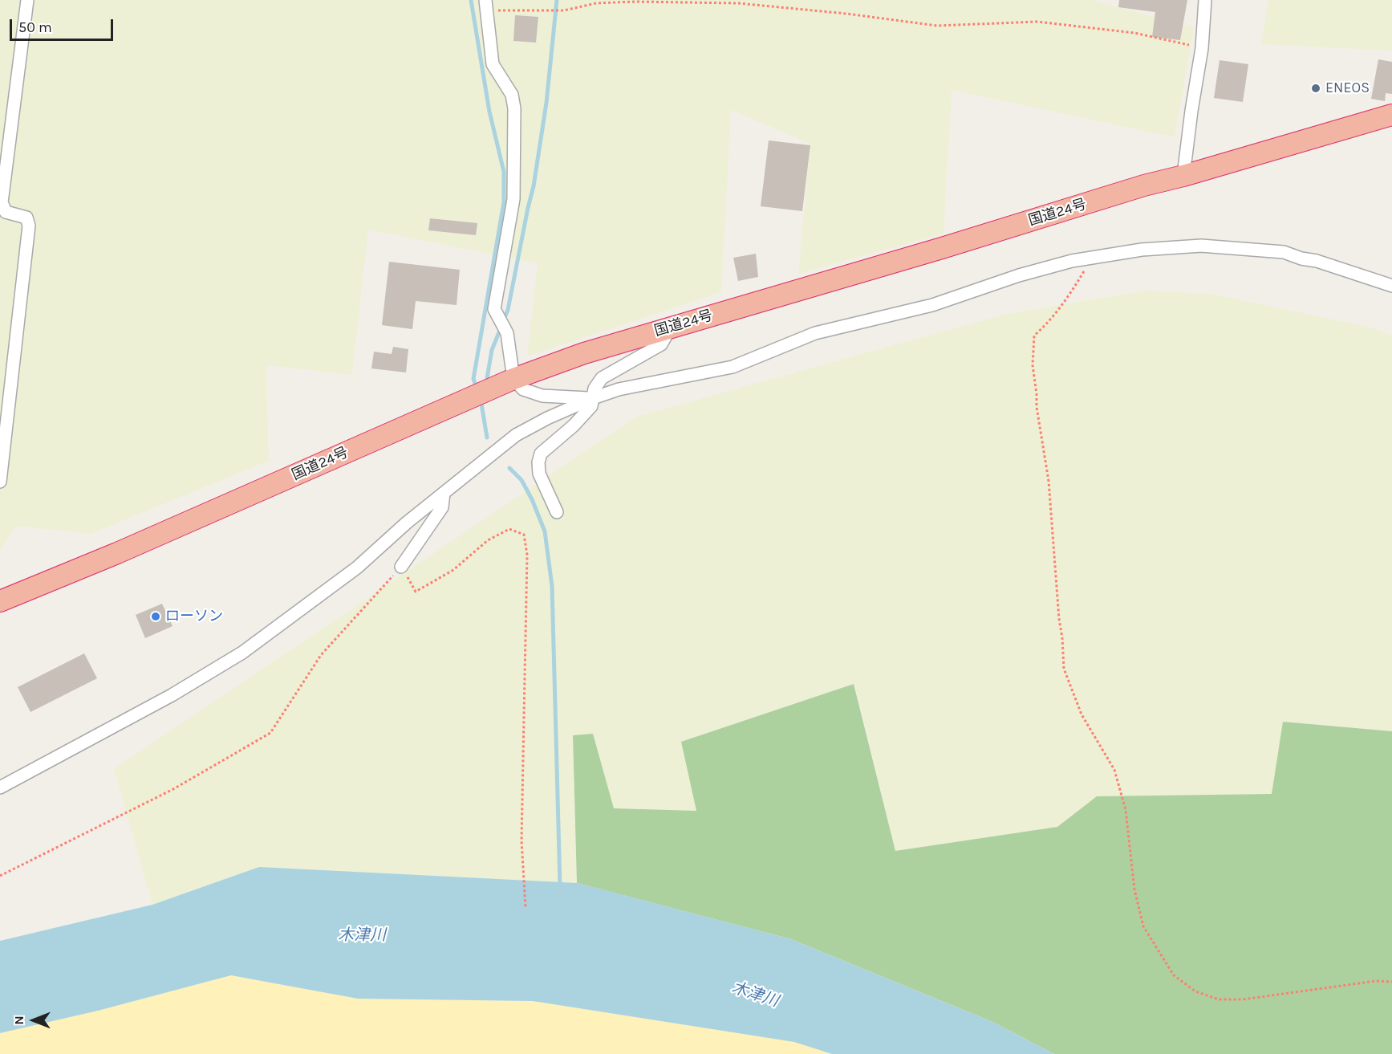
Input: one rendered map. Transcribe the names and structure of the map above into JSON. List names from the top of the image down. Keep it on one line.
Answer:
{"streets":{"highway":["国道24号"]},"water":["木津川"],"places":["ENEOS","ローソン"],"scale_bar":"50 m","north":"left"}
